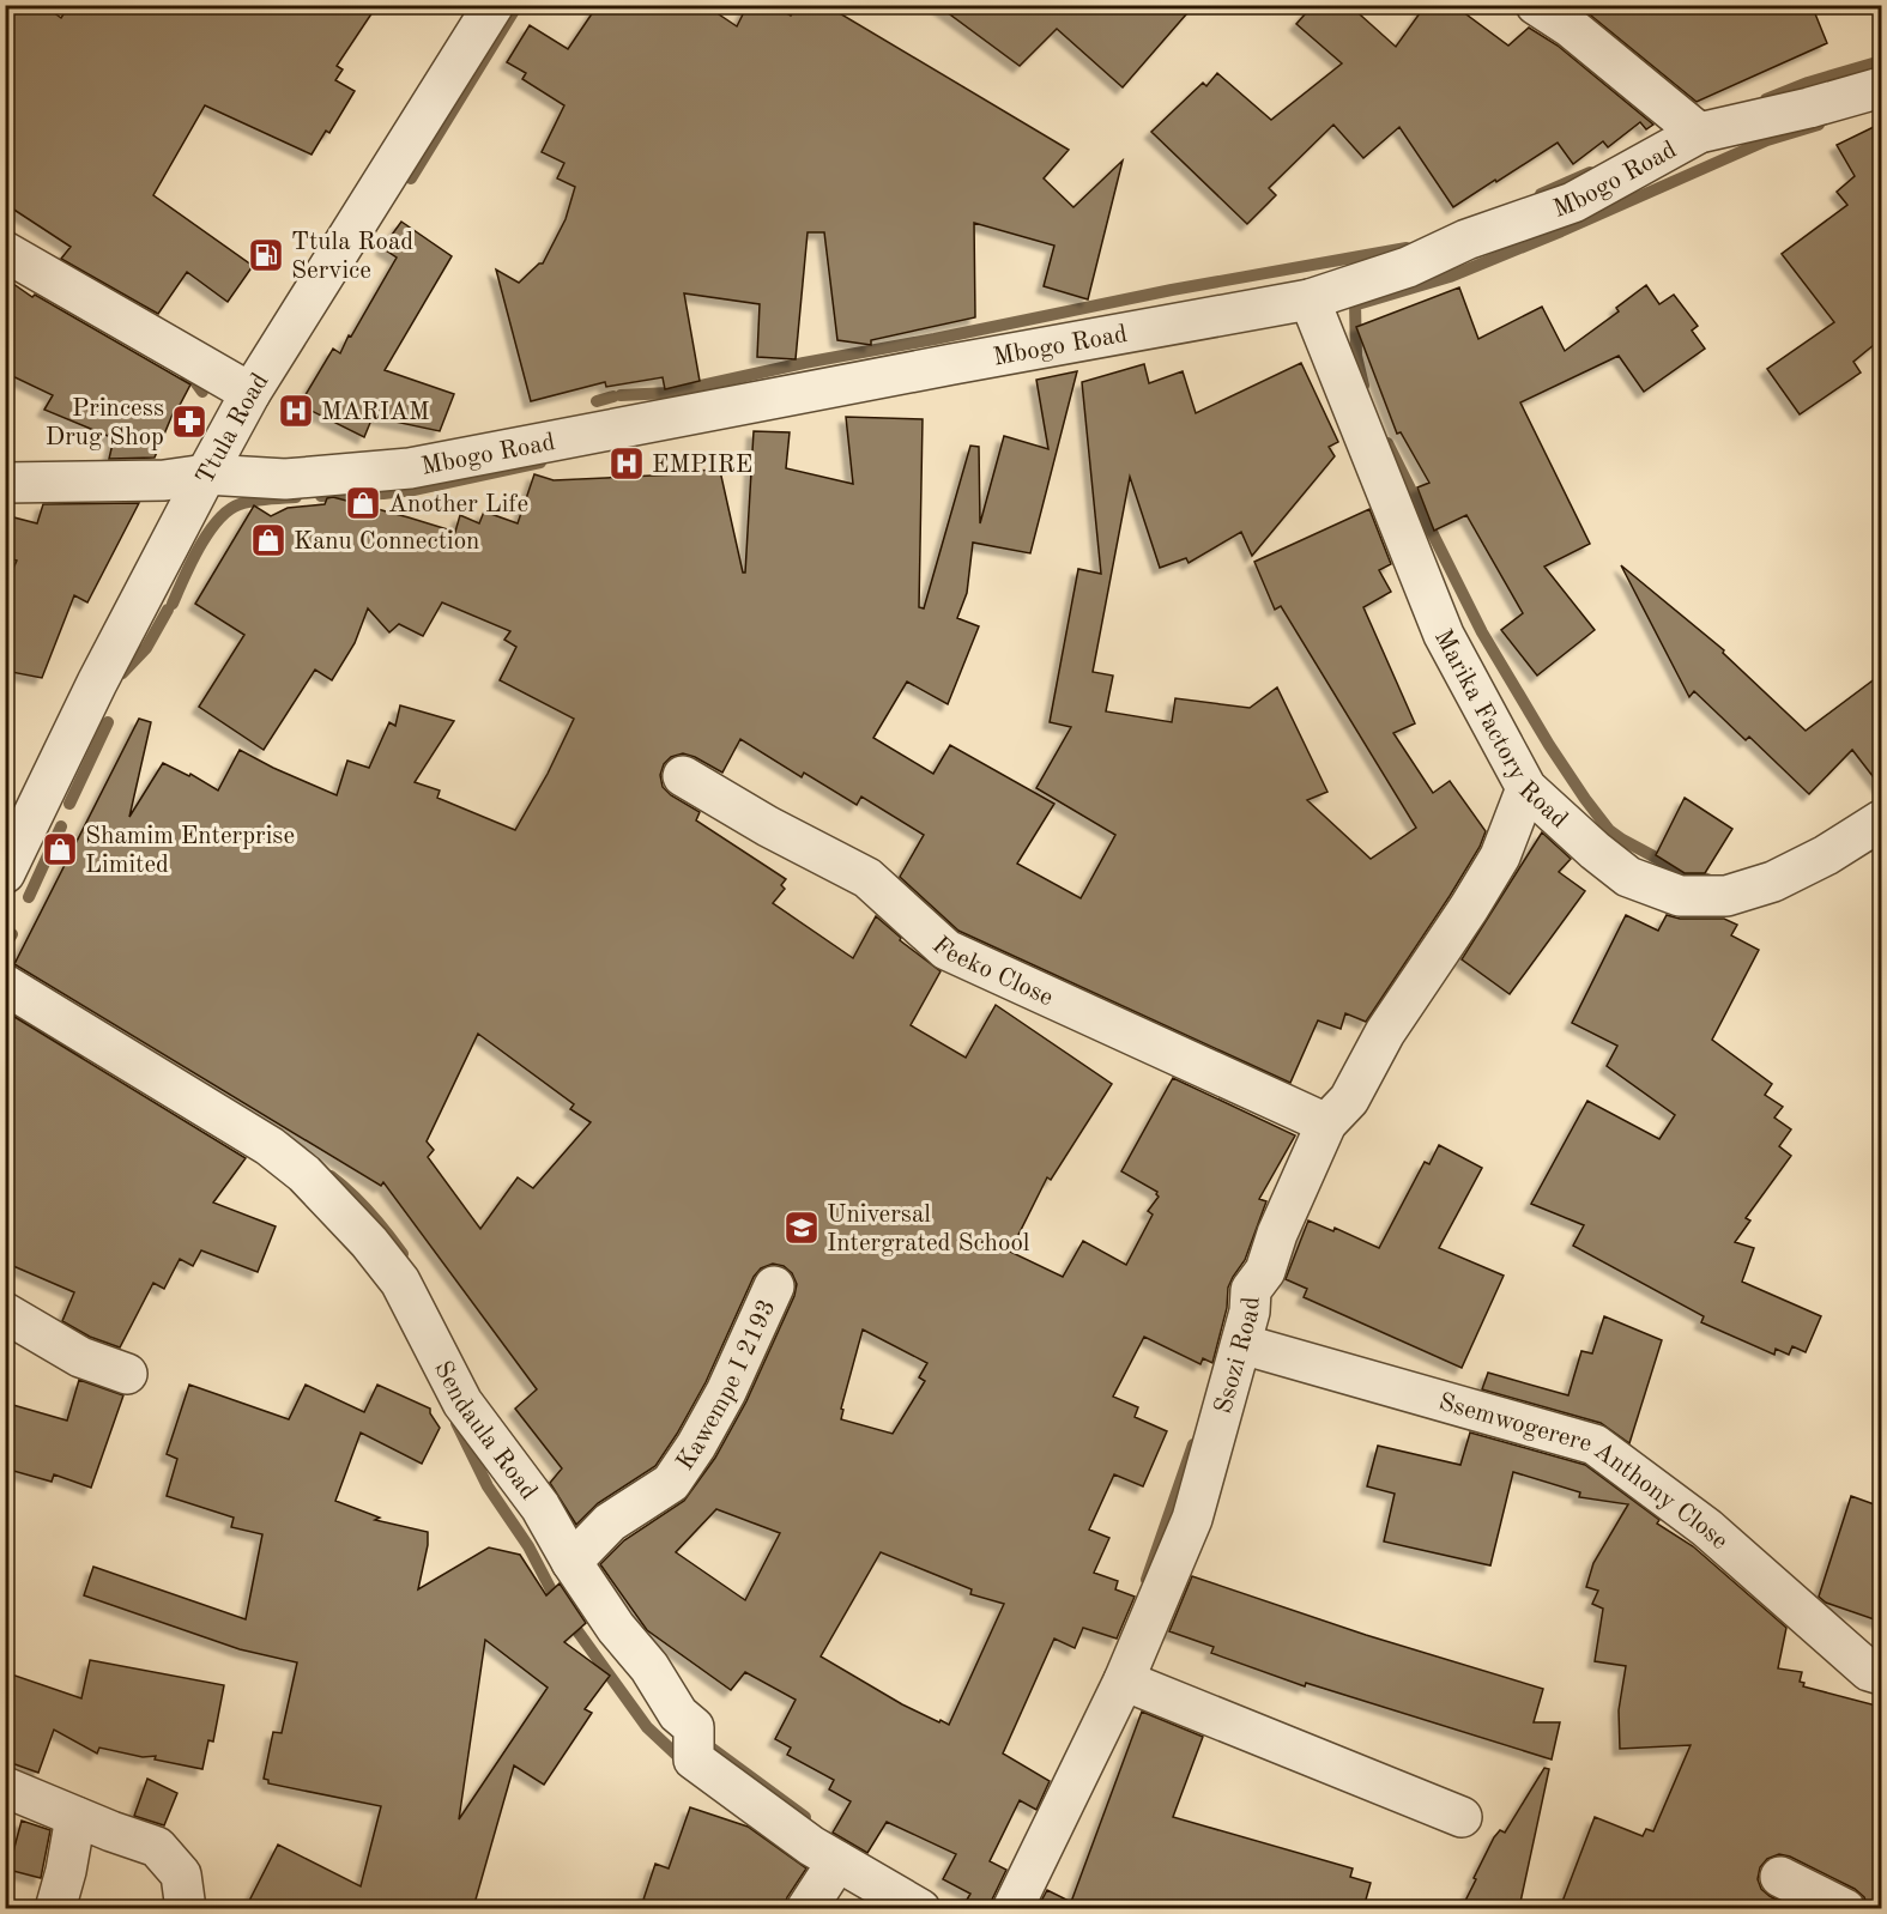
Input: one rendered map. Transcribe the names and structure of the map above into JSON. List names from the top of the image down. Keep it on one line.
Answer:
{"streets":{"street":["Mbogo Road","Ttula Road","Marika Factory Road","Feeko Close","Ssozi Road","Kawempe I 2193","Sendaula Road","Ssemwogerere Anthony Close"]},"crossings":[["Mbogo Road","Ttula Road"],["Mbogo Road","Marika Factory Road"],["Marika Factory Road","Ssozi Road"],["Feeko Close","Ssozi Road"],["Ssozi Road","Ssemwogerere Anthony Close"],["Kawempe I 2193","Sendaula Road"]],"places":{"fuel station":["Ttula Road Service"],"hospital":["MARIAM","EMPIRE"],"pharmacy":["Princess Drug Shop"],"shop":["Another Life","Kanu Connection","Shamim Enterprise Limited"],"school or university":["Universal Intergrated School"]}}
